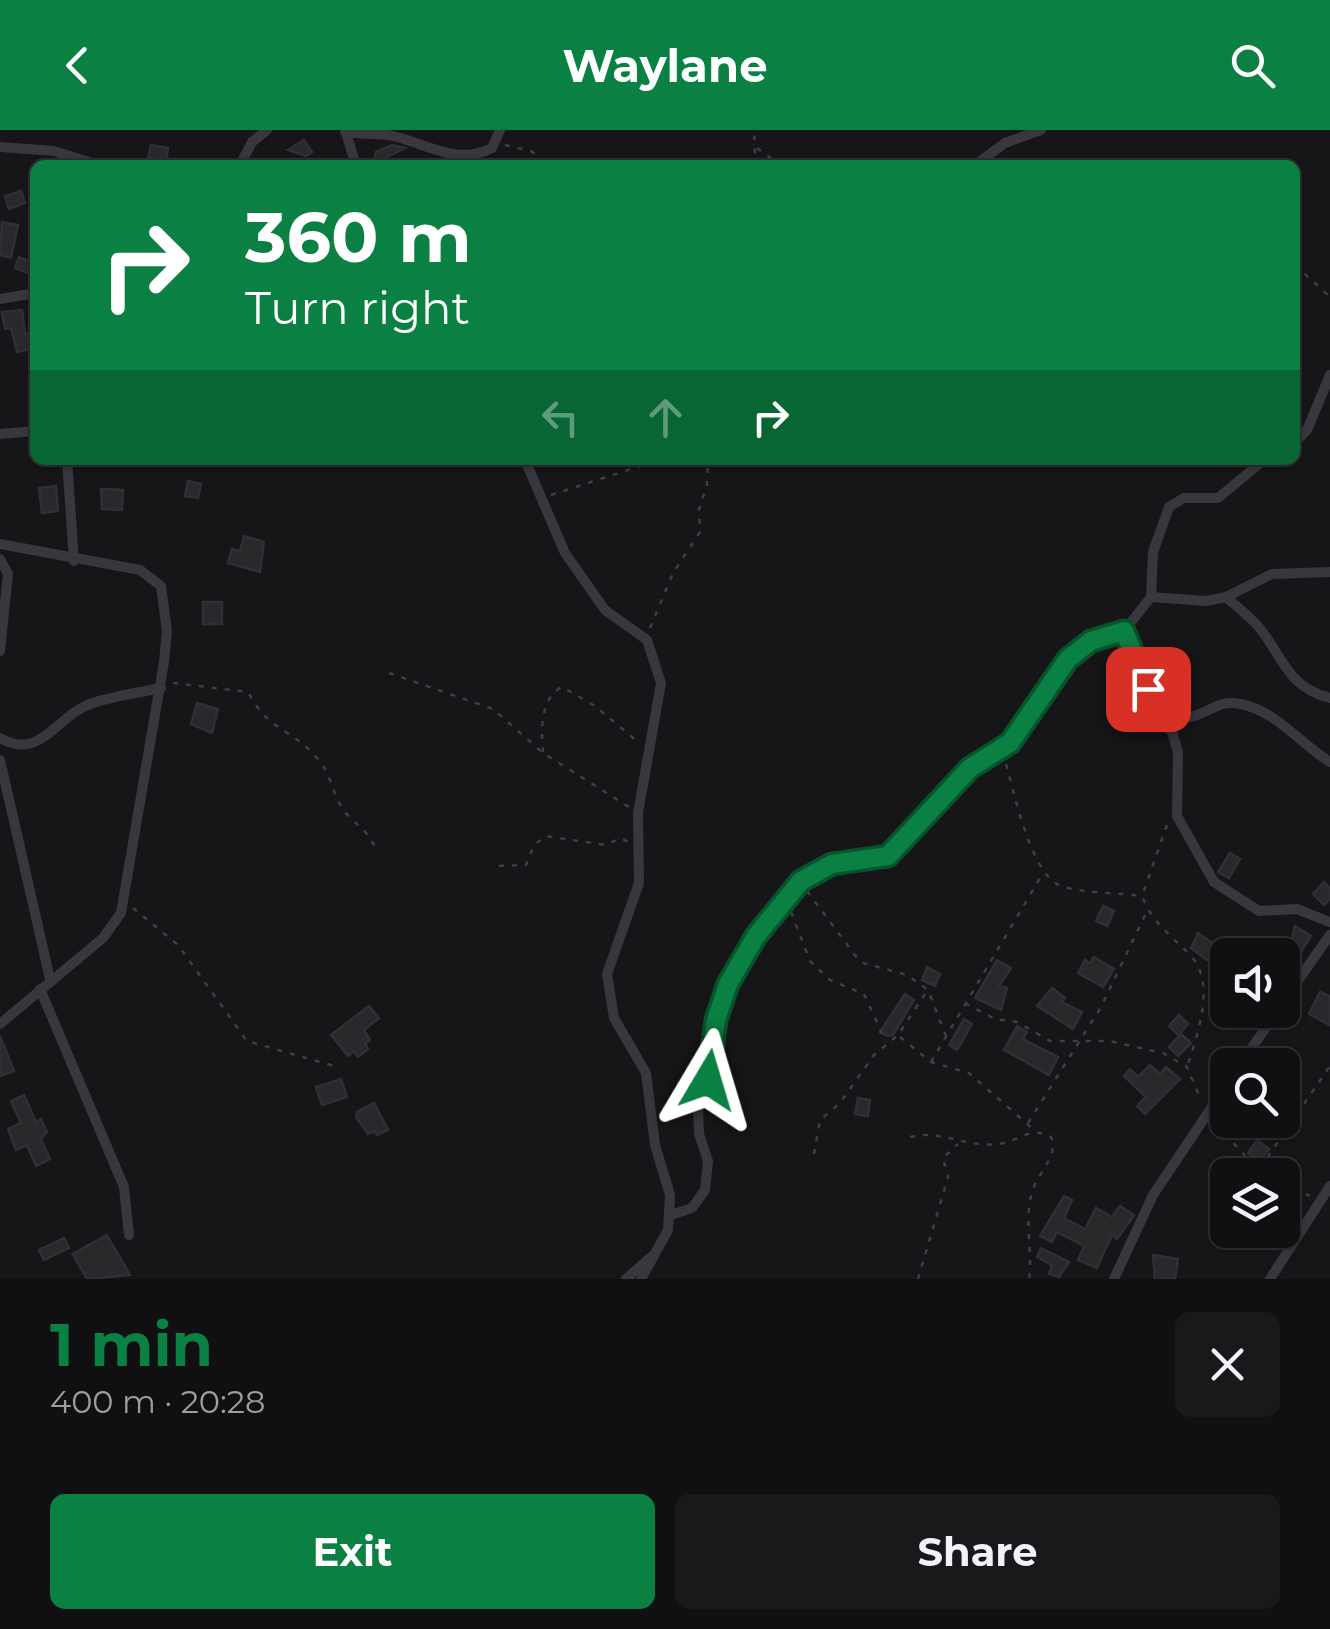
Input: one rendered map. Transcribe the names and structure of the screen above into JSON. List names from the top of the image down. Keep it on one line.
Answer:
{"page":{"header":"Waylane","turn":["360 m","Turn right"],"heading":["1 min","400 m · 20:28"],"buttons":["Exit","Share"]}}
